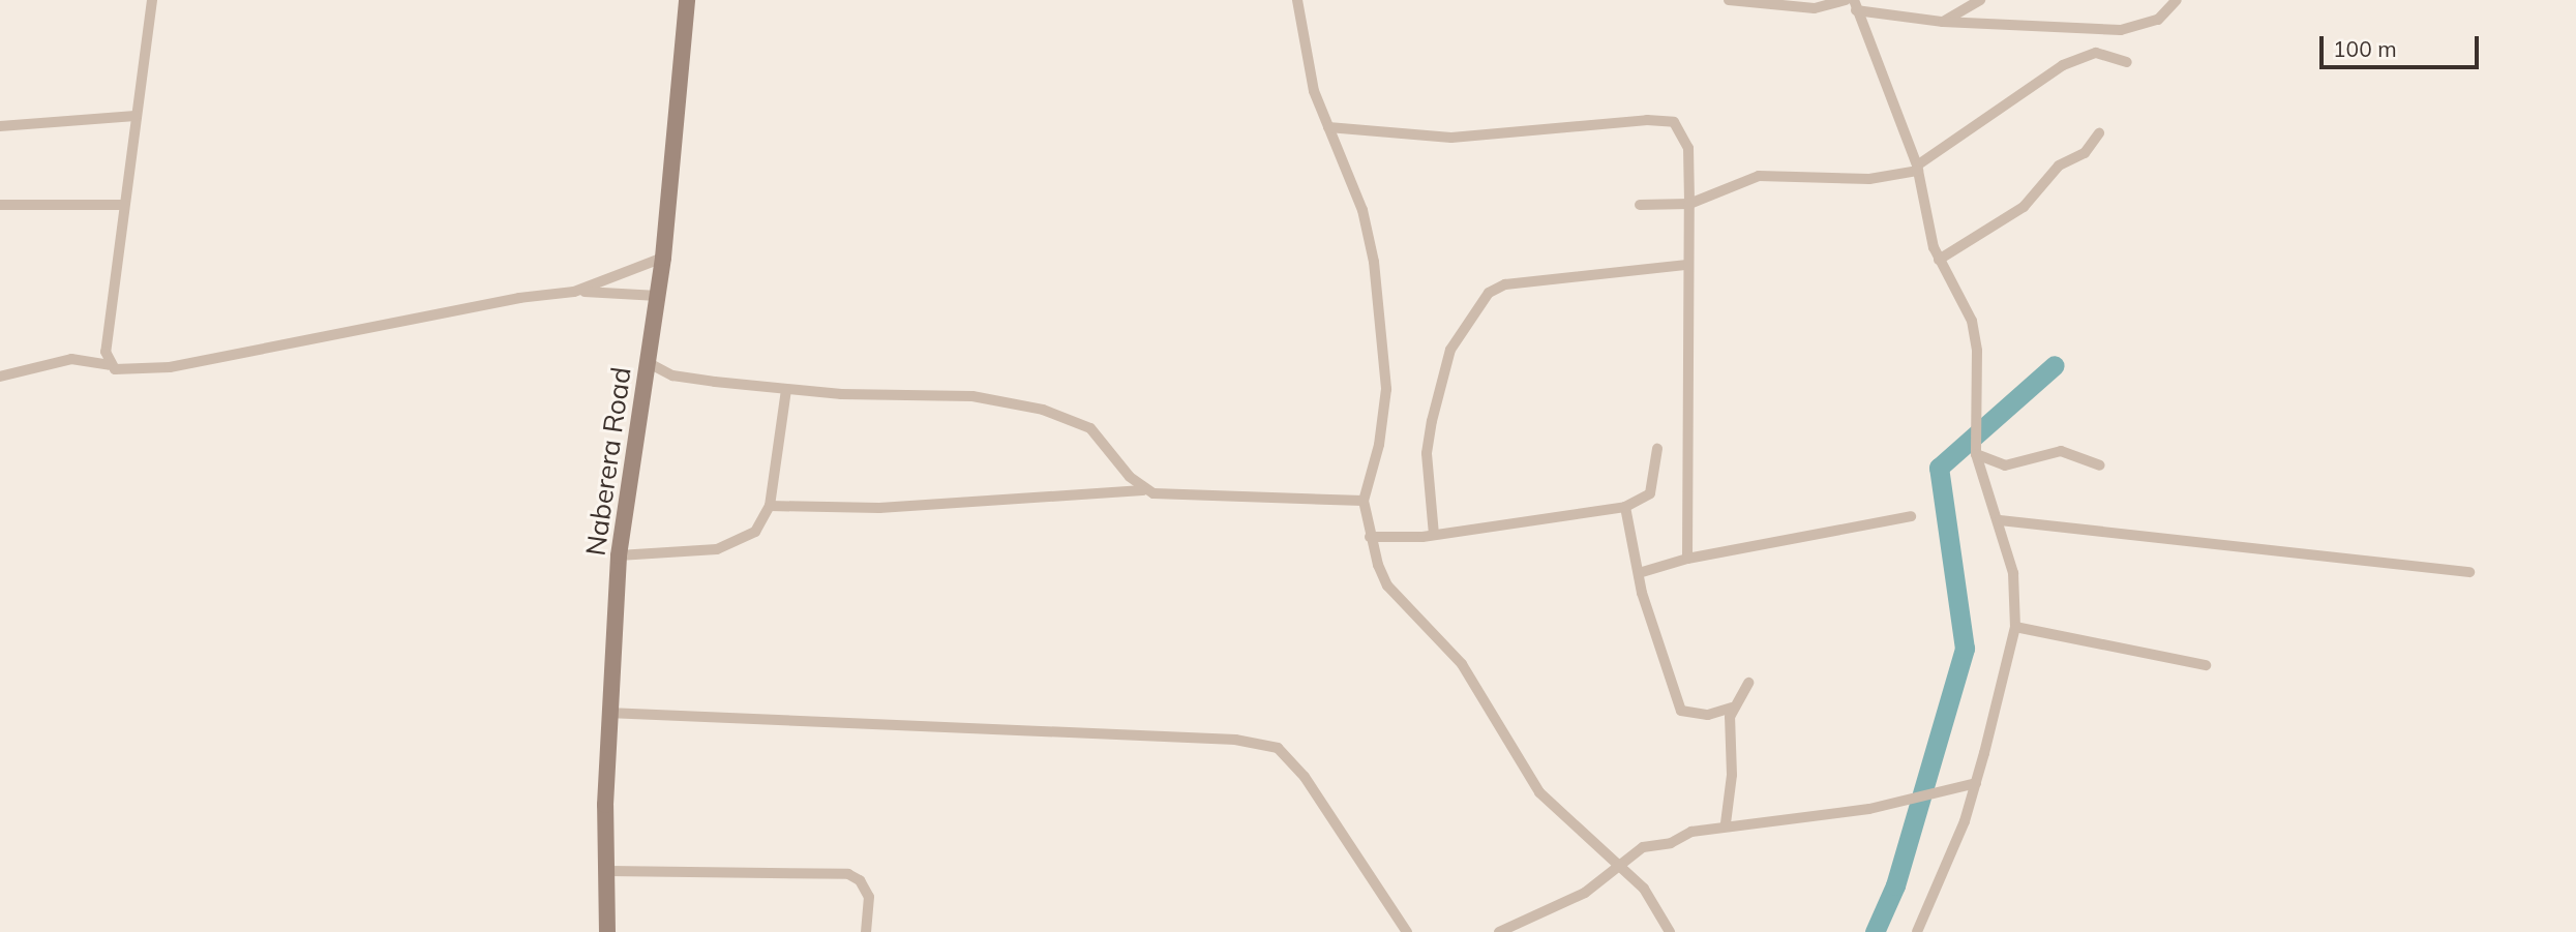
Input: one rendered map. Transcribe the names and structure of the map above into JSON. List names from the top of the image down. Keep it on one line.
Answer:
{"streets":{"street":["Naberera Road"]},"scale_bar":"100 m"}
